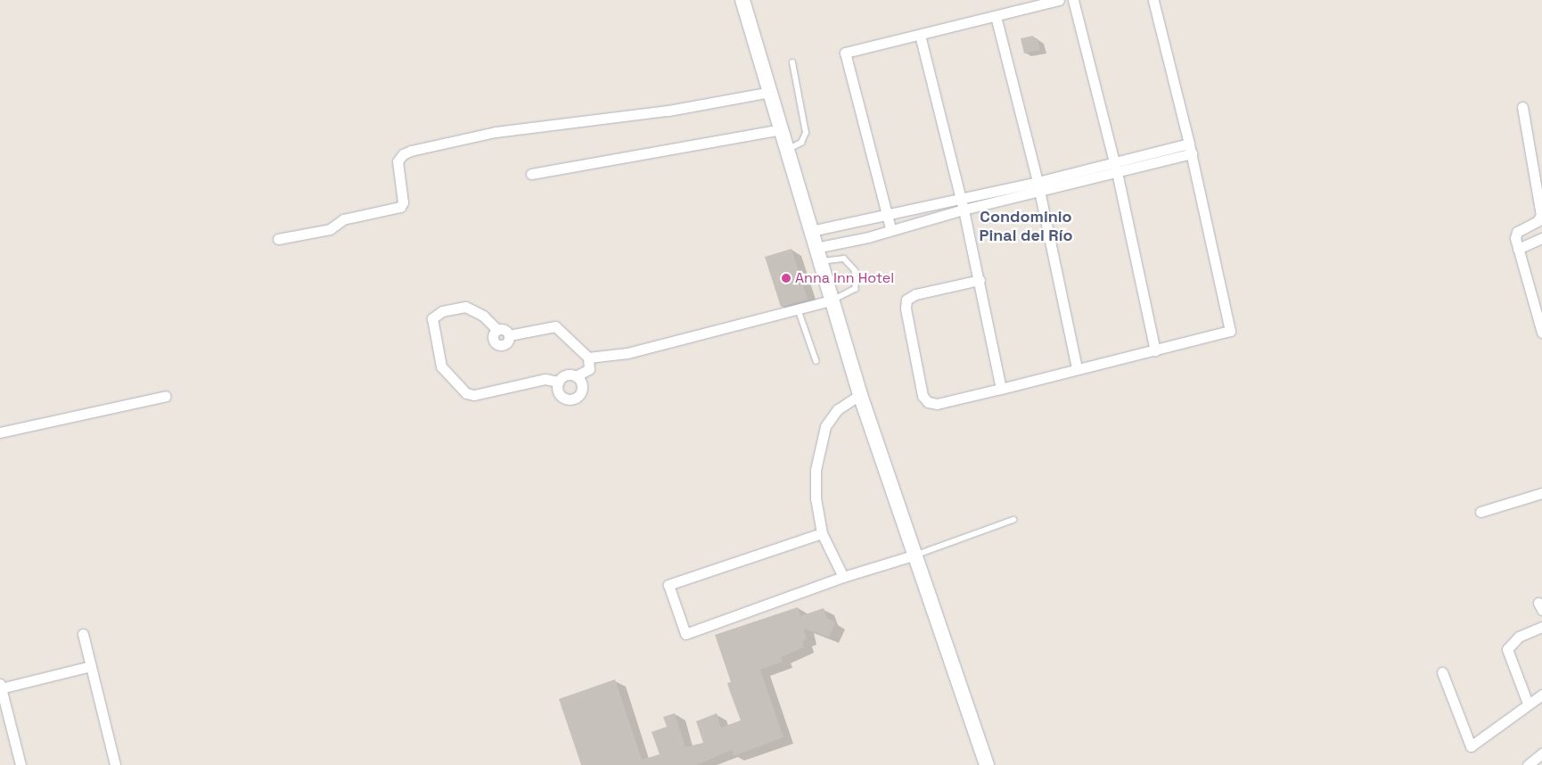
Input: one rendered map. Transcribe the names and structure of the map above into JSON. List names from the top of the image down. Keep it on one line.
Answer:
{"districts":["Condominio Pinal del Río"],"places":["Anna Inn Hotel"]}
